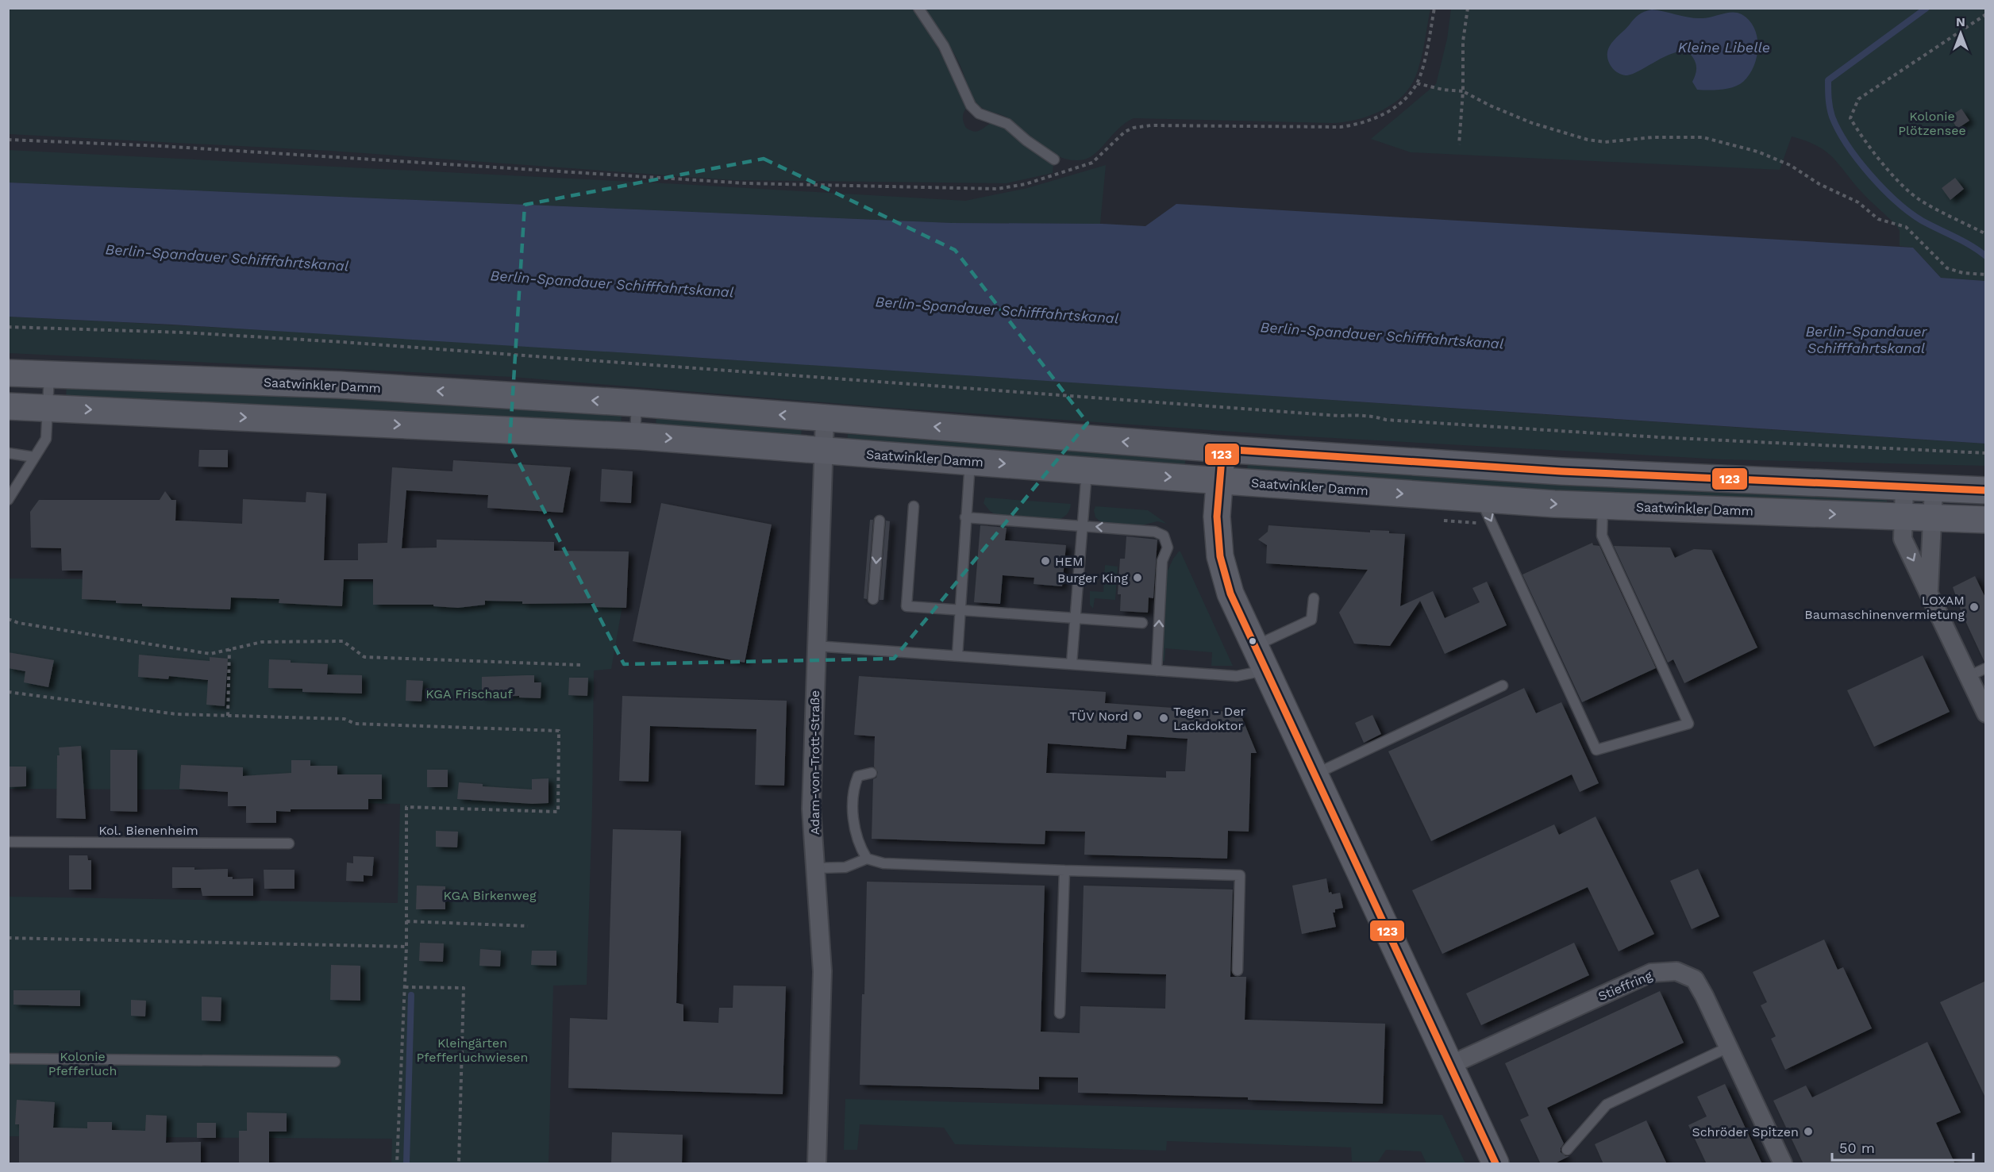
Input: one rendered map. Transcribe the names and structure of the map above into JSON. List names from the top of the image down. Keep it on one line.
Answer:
{"streets":{"main road":["Saatwinkler Damm"],"street":["Adam-von-Trott-Straße","Stieffring"],"lane":["Kol. Bienenheim"]},"crossings":[["Saatwinkler Damm","Adam-von-Trott-Straße"]],"water":["Kleine Libelle","Berlin-Spandauer Schifffahrtskanal"],"parks":["Kolonie Plötzensee","KGA Frischauf","KGA Birkenweg","Kleingärten Pfefferluchwiesen","Kolonie Pfefferluch"],"places":["HEM","Burger King","LOXAM Baumaschinenvermietung","TÜV Nord","Tegen - Der Lackdoktor","Schröder Spitzen"],"lines":["transit line 123"],"scale_bar":"50 m","north":"top"}
